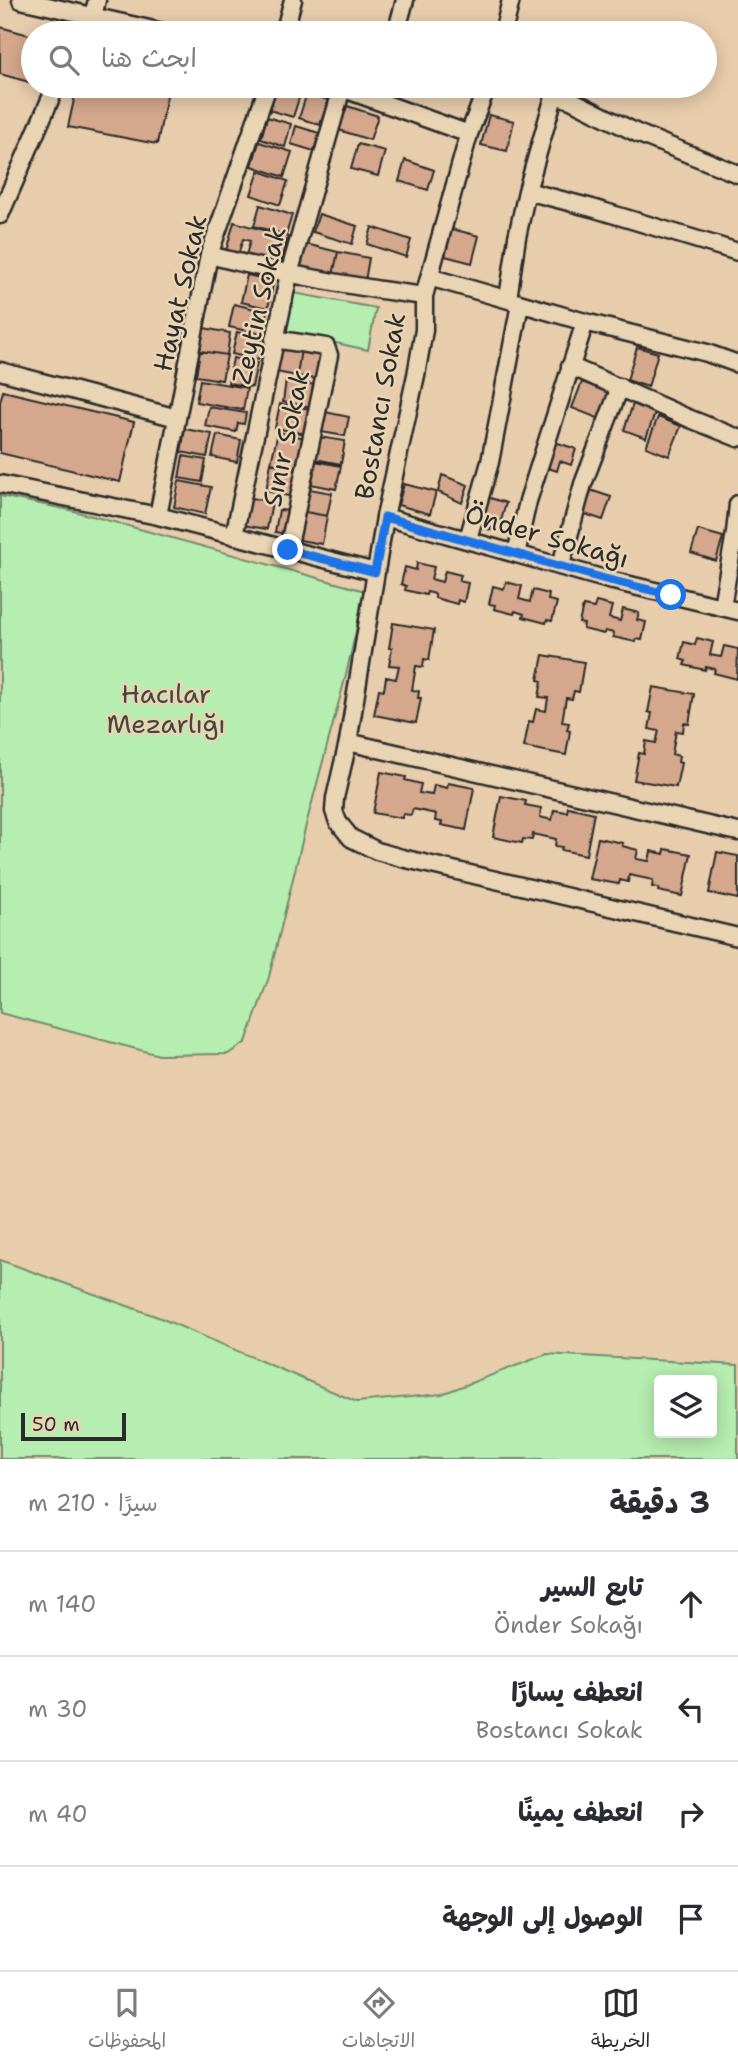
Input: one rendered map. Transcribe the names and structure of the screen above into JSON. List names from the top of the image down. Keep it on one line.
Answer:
{"streets":{"street":["Hayat Sokak","Zeytin Sokak","Bostancı Sokak","Sınır Sokak","Önder Sokağı"]},"crossings":[["Zeytin Sokak","Sınır Sokak"],["Bostancı Sokak","Önder Sokağı"]],"parks":["Hacılar Mezarlığı"],"scale_bar":"50 m","page":{"search":"ابحث هنا","scale":"50 m","heading":["3 دقيقة","سيرًا · 210 m"],"list":[["تابع السير","Önder Sokağı","140 m"],["انعطف يسارًا","Bostancı Sokak","30 m"],["انعطف يمينًا","40 m"],"الوصول إلى الوجهة"],"nav":["الخريطة","الاتجاهات","المحفوظات"]}}
